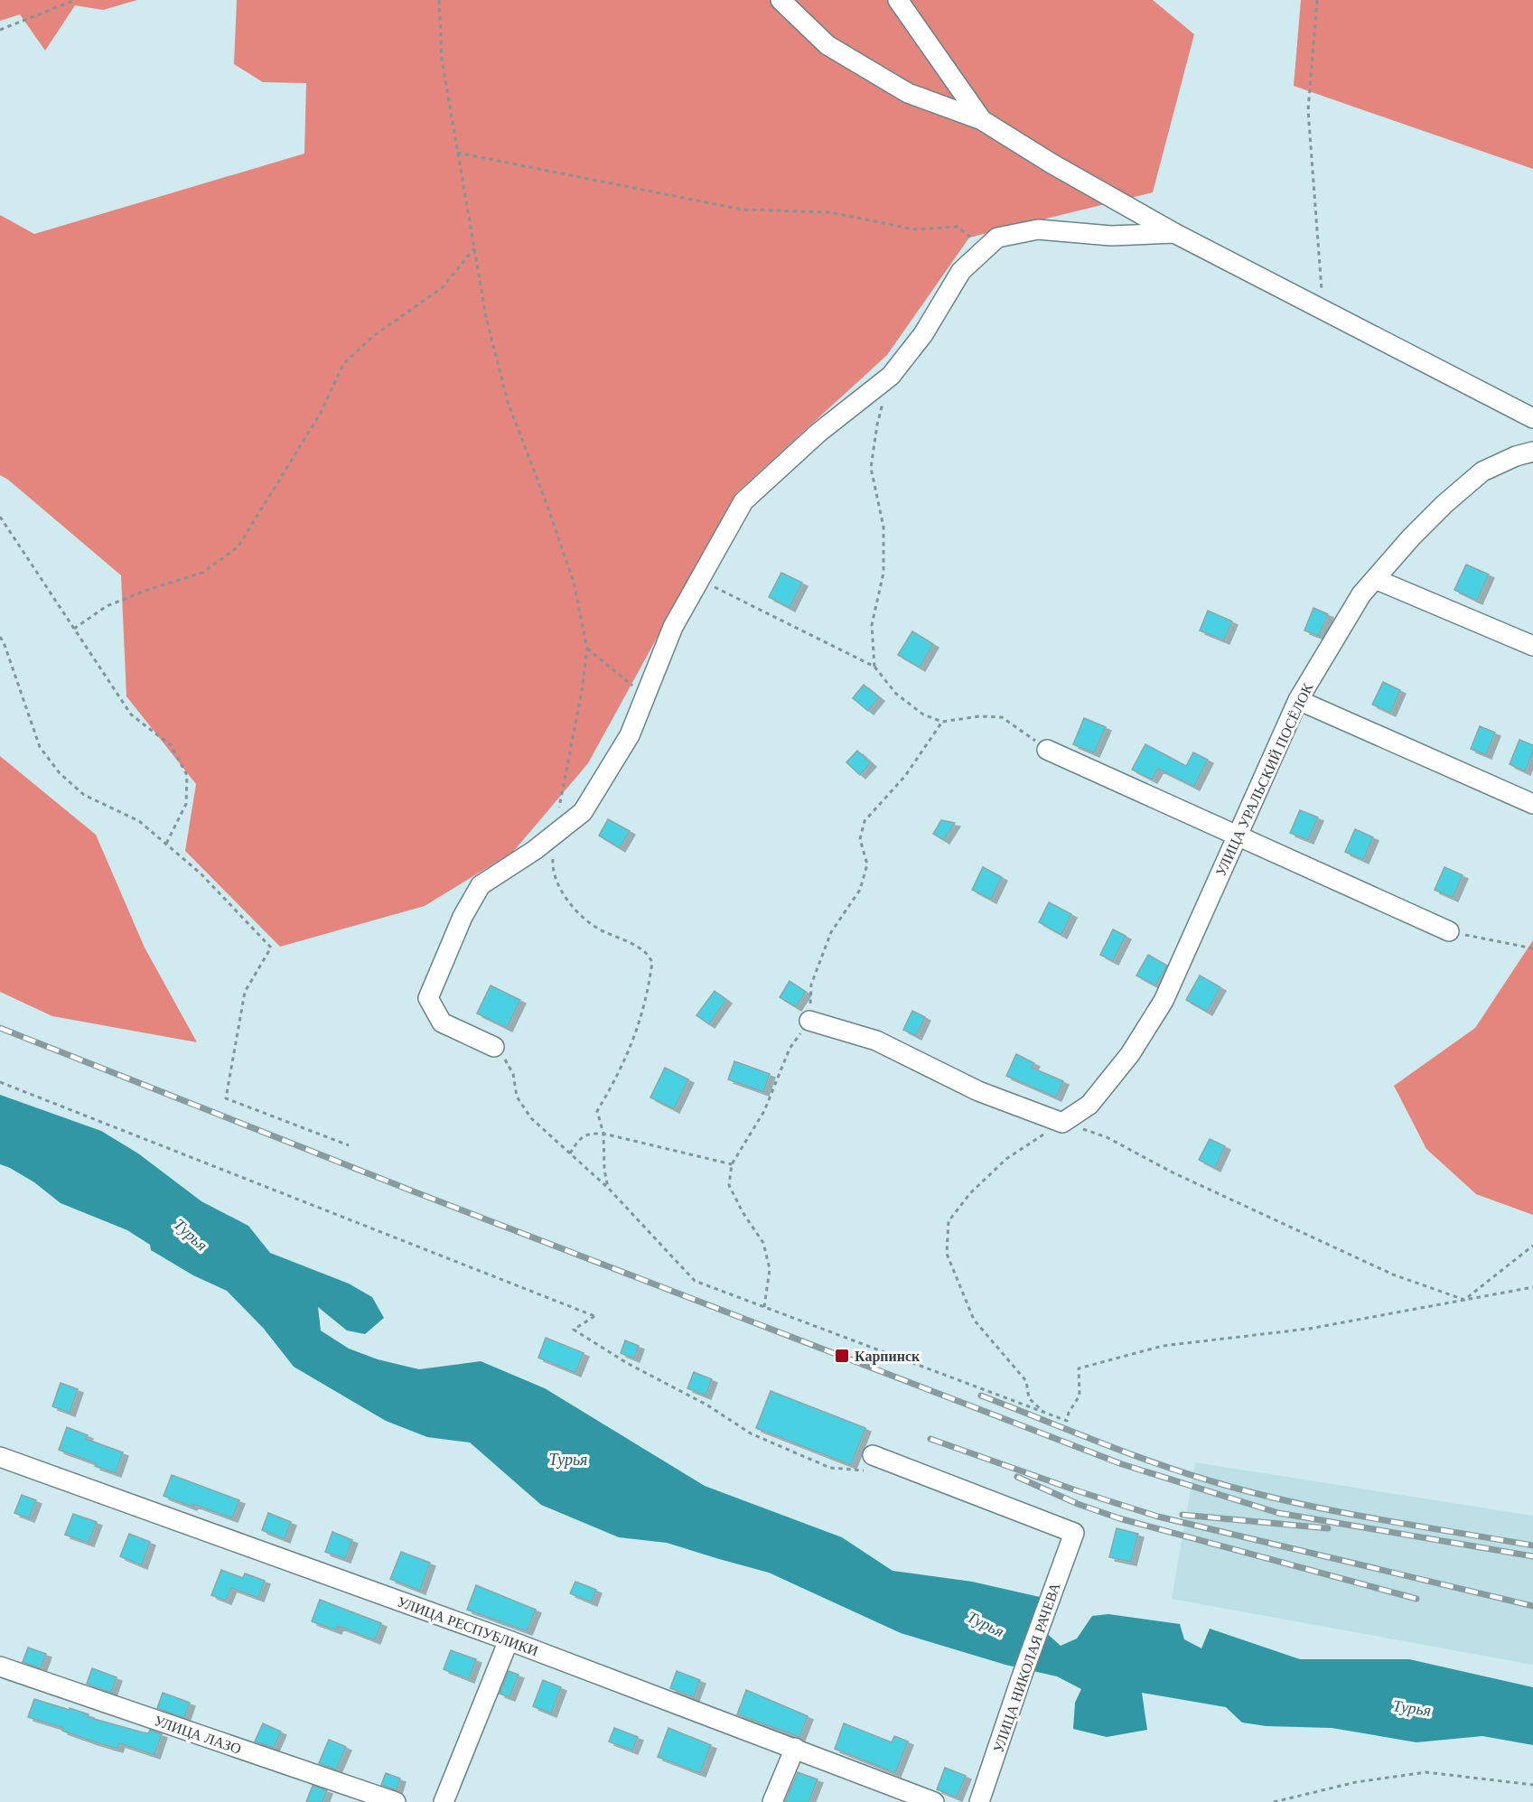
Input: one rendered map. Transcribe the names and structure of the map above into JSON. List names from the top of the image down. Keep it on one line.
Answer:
{"streets":{"street":["УЛИЦА УРАЛЬСКИЙ ПОСЁЛОК","УЛИЦА РЕСПУБЛИКИ","УЛИЦА НИКОЛАЯ РАЧЕВА","УЛИЦА ЛАЗО"]},"water":["Турья"],"places":{"transit":["Карпинск"]}}
